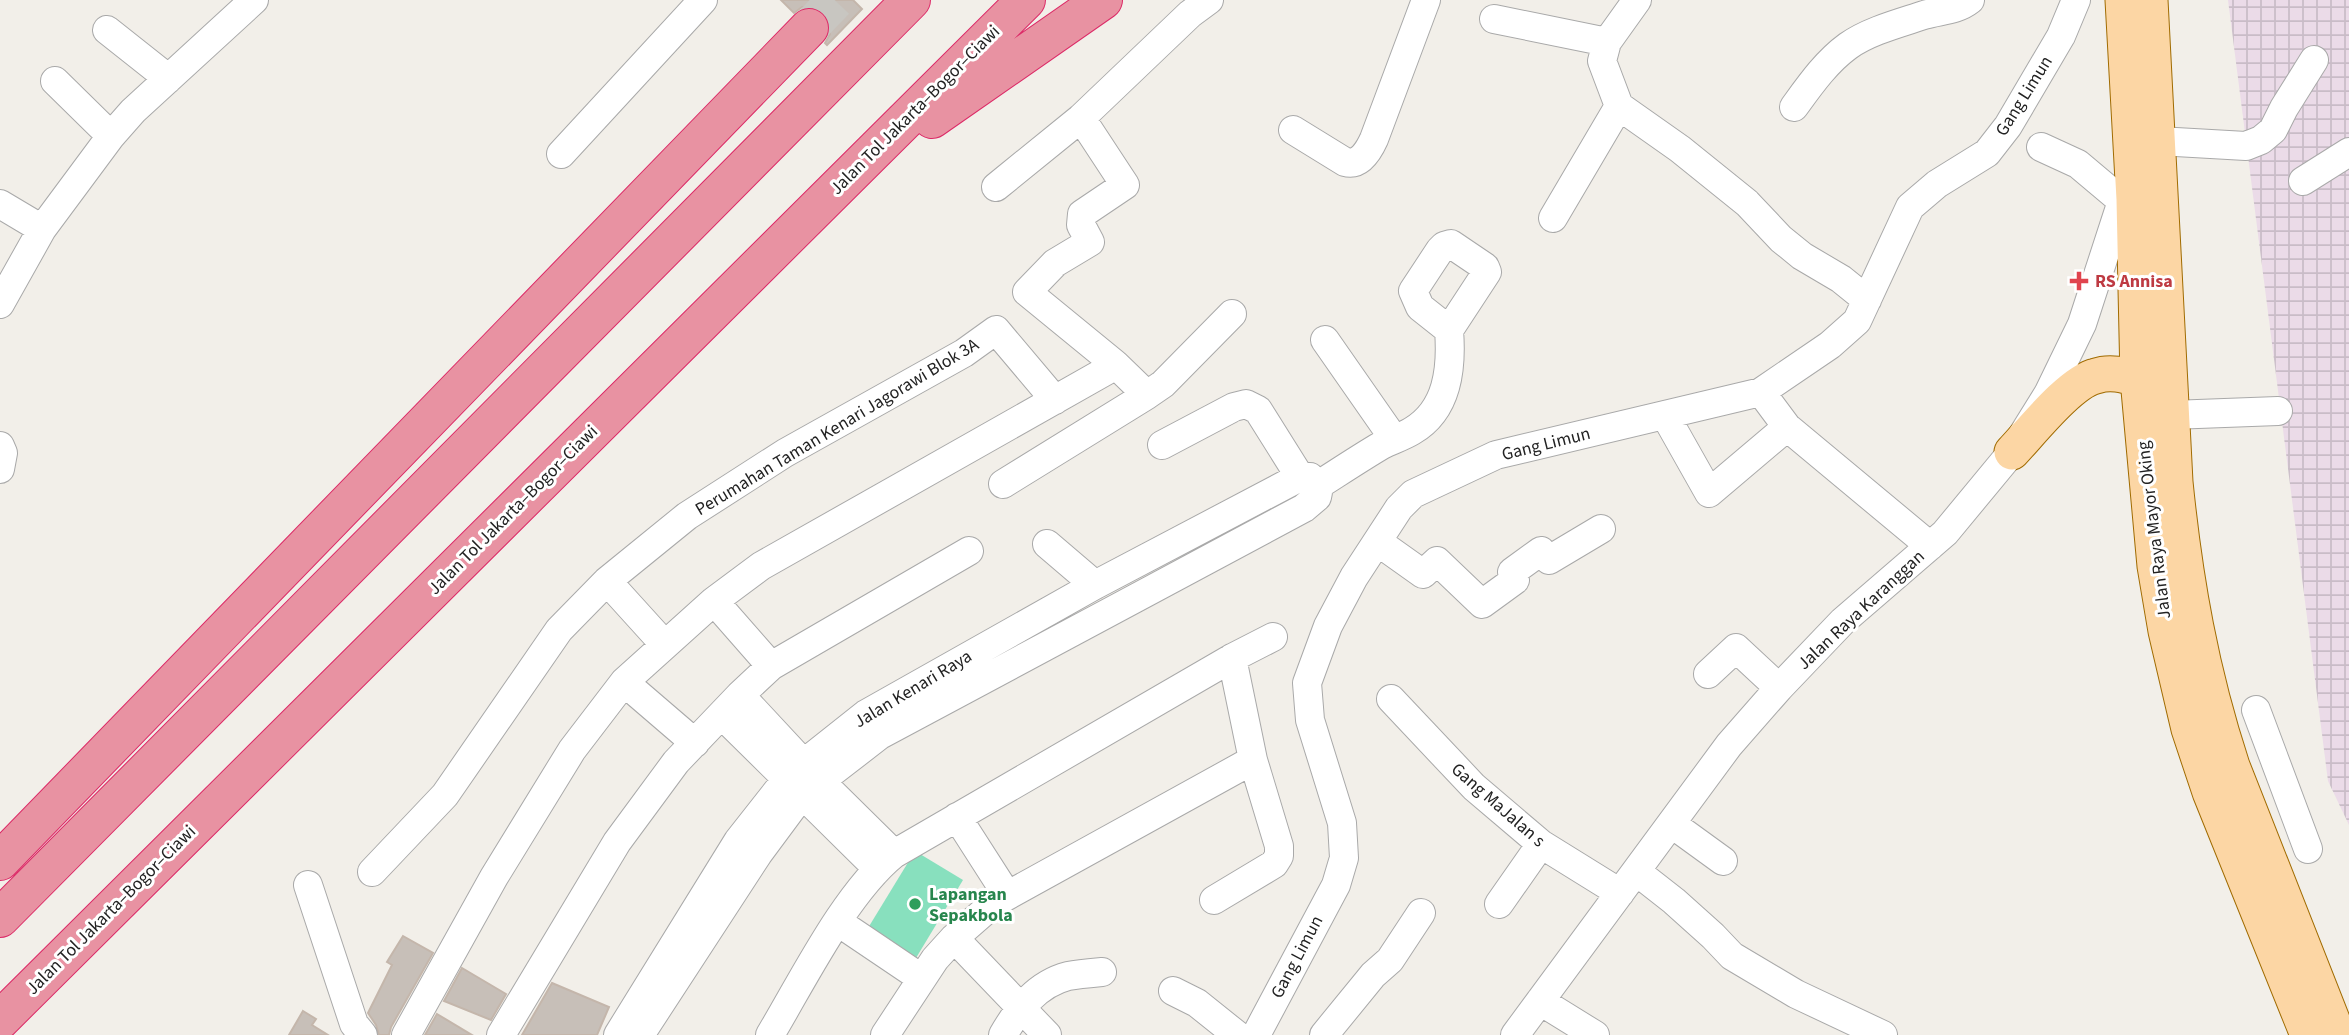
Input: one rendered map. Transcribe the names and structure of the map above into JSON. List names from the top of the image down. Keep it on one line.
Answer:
{"streets":{"highway":["Jalan Tol Jakarta–Bogor–Ciawi"],"main road":["Jalan Raya Mayor Oking"],"street":["Gang Limun","Perumahan Taman Kenari Jagorawi Blok 3A","Jalan Raya Karanggan","Jalan Kenari Raya","Gang MaJalan s"]},"crossings":[["Jalan Raya Mayor Oking","Jalan Raya Karanggan"],["Jalan Raya Karanggan","Gang MaJalan s"]],"places":{"health":["RS Annisa"],"other":["Lapangan Sepakbola"]}}
